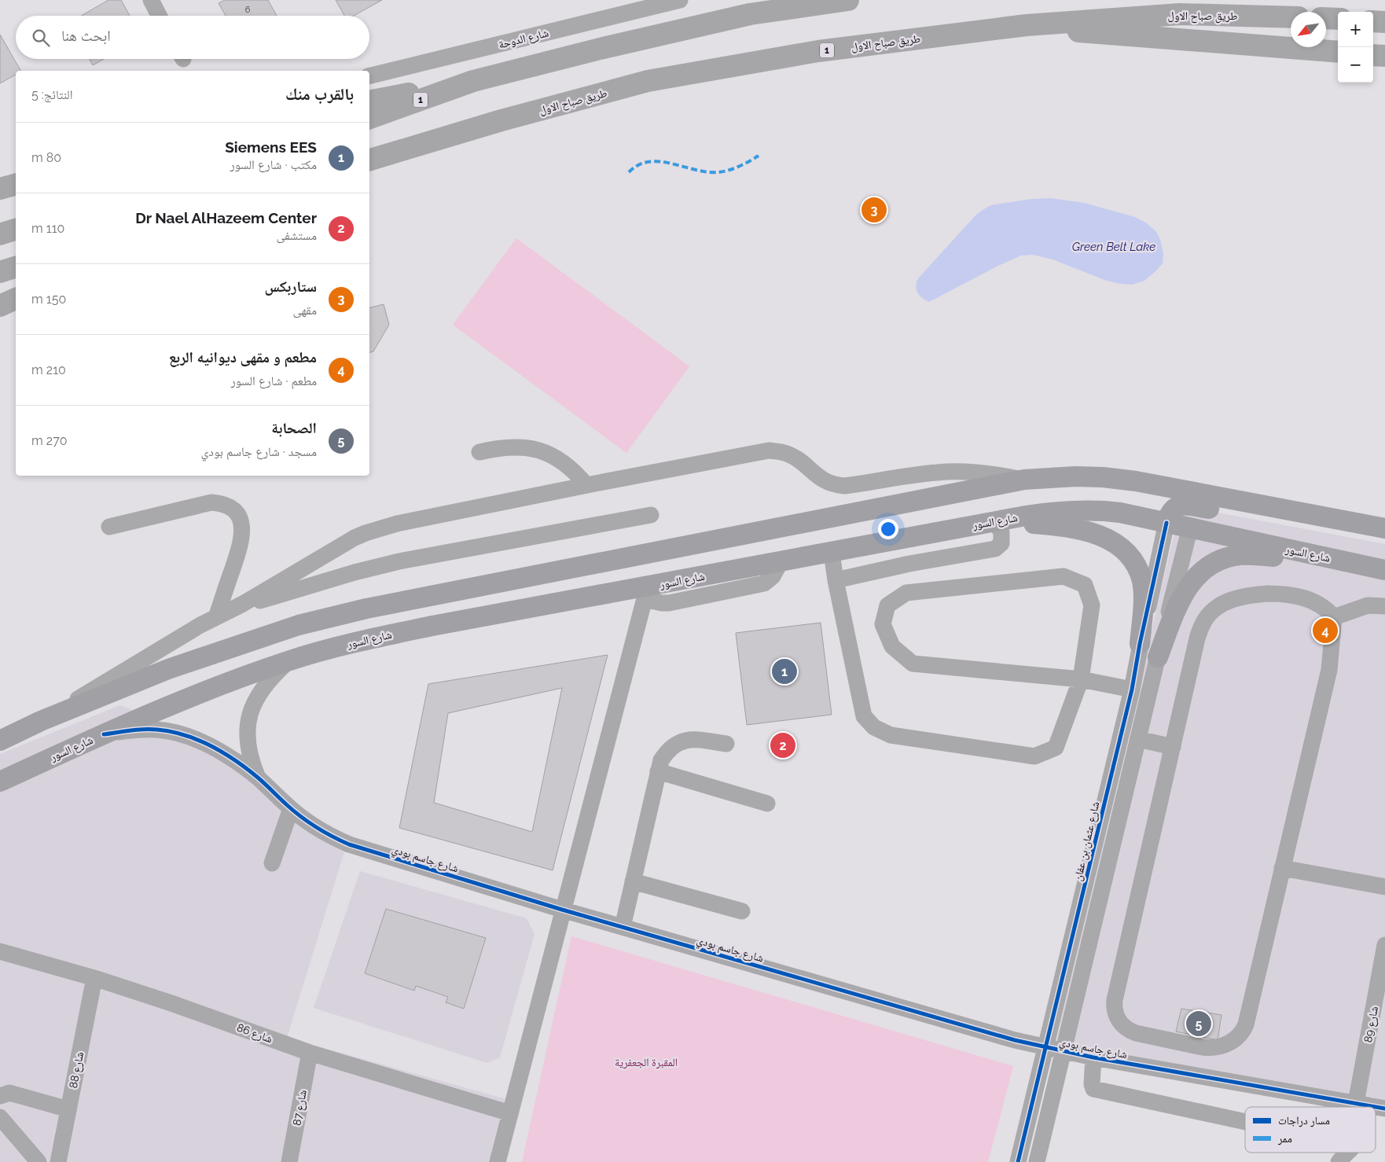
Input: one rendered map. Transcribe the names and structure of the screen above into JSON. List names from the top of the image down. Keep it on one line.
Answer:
{"streets":{"highway":["طريق صباح الاول","1"],"main road":["شارع السور"],"street":["شارع الدوحة","شارع عثمان بن عفان","شارع جاسم بودي","شارع 89","شارع 86","شارع 88","شارع 87"]},"crossings":[["شارع السور","شارع عثمان بن عفان"],["شارع السور","شارع جاسم بودي"],["شارع عثمان بن عفان","شارع جاسم بودي"],["شارع جاسم بودي","شارع 89"],["شارع 86","شارع 88"],["شارع 86","شارع 87"]],"water":["Green Belt Lake"],"parks":["المقبرة الجعفرية"],"house_numbers":["6"],"legend":["مسار دراجات","ممر"],"north":"bottom left","page":{"map_buttons":["+","−"],"search":"ابحث هنا","heading":["بالقرب منك","النتائج: 5"],"list":[{"mark":"1","name":"Siemens EES","note":"مكتب · شارع السور","value":"80 m"},{"mark":"2","name":"Dr Nael AlHazeem Center","note":"مستشفى","value":"110 m"},{"mark":"3","name":"ستاربكس","note":"مقهى","value":"150 m"},{"mark":"4","name":"مطعم و مقهى ديوانيه الربع","note":"مطعم · شارع السور","value":"210 m"},{"mark":"5","name":"الصحابة","note":"مسجد · شارع جاسم بودي","value":"270 m"}],"pins":["3","4","1","2","5"]}}
